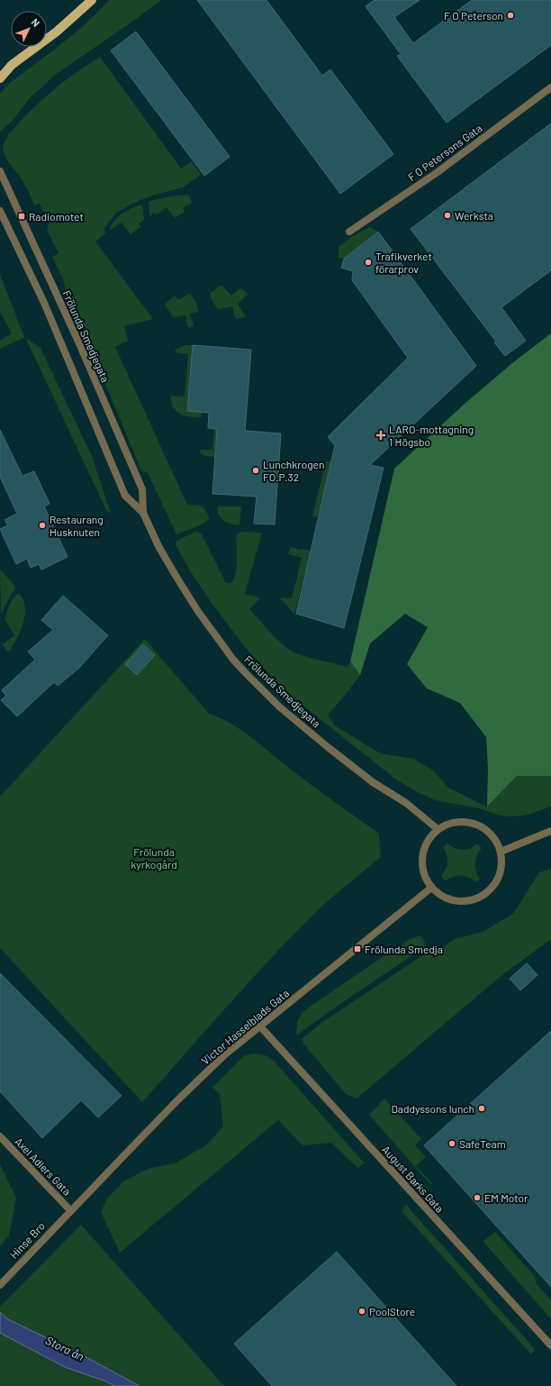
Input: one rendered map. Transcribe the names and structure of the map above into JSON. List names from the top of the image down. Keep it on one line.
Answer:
{"streets":{"street":["F O Petersons Gata","Frölunda Smedjegata","Victor Hasselblads Gata","Axel Adlers Gata","August Barks Gata","Hinse Bro"]},"crossings":[["Frölunda Smedjegata","Victor Hasselblads Gata"],["Victor Hasselblads Gata","Axel Adlers Gata"],["Victor Hasselblads Gata","August Barks Gata"],["Victor Hasselblads Gata","Hinse Bro"],["Axel Adlers Gata","Hinse Bro"]],"water":["Stora ån"],"parks":["Frölunda kyrkogård"],"places":{"other":["F O Peterson","Werksta","Trafikverket förarprov","Lunchkrogen FO.P.32","Restaurang Husknuten","Daddyssons lunch","SafeTeam","EM Motor","PoolStore"],"transit":["Radiomotet","Frölunda Smedja"],"health":["LARO-mottagning 1 Högsbo"]},"north":"top right"}
